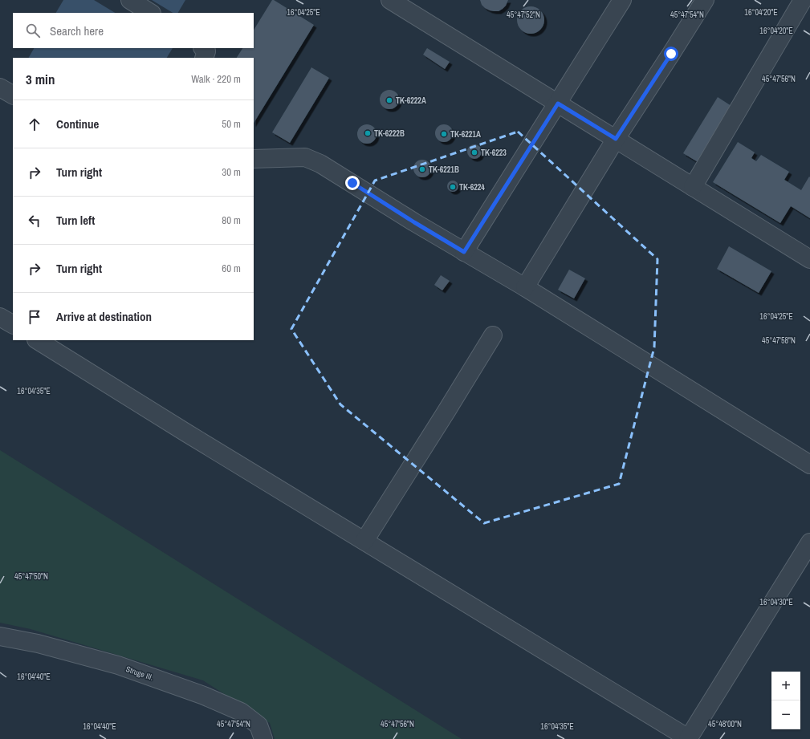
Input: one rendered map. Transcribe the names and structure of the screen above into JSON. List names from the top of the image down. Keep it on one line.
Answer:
{"streets":{"street":["Struge III."]},"places":["TK-6222A","TK-6222B","TK-6221A","TK-6223","TK-6221B","TK-6224"],"page":{"search":"Search here","heading":["3 min","Walk · 220 m"],"list":[["Continue","50 m"],["Turn right","30 m"],["Turn left","80 m"],["Turn right","60 m"],"Arrive at destination"],"map_buttons":["+","−"]},"coordinates":["16°04'20\"E","16°04'25\"E","45°47'52\"N","45°47'54\"N","45°47'56\"N","45°47'58\"N","16°04'35\"E","45°47'50\"N","16°04'30\"E","16°04'40\"E","45°48'00\"N"]}
